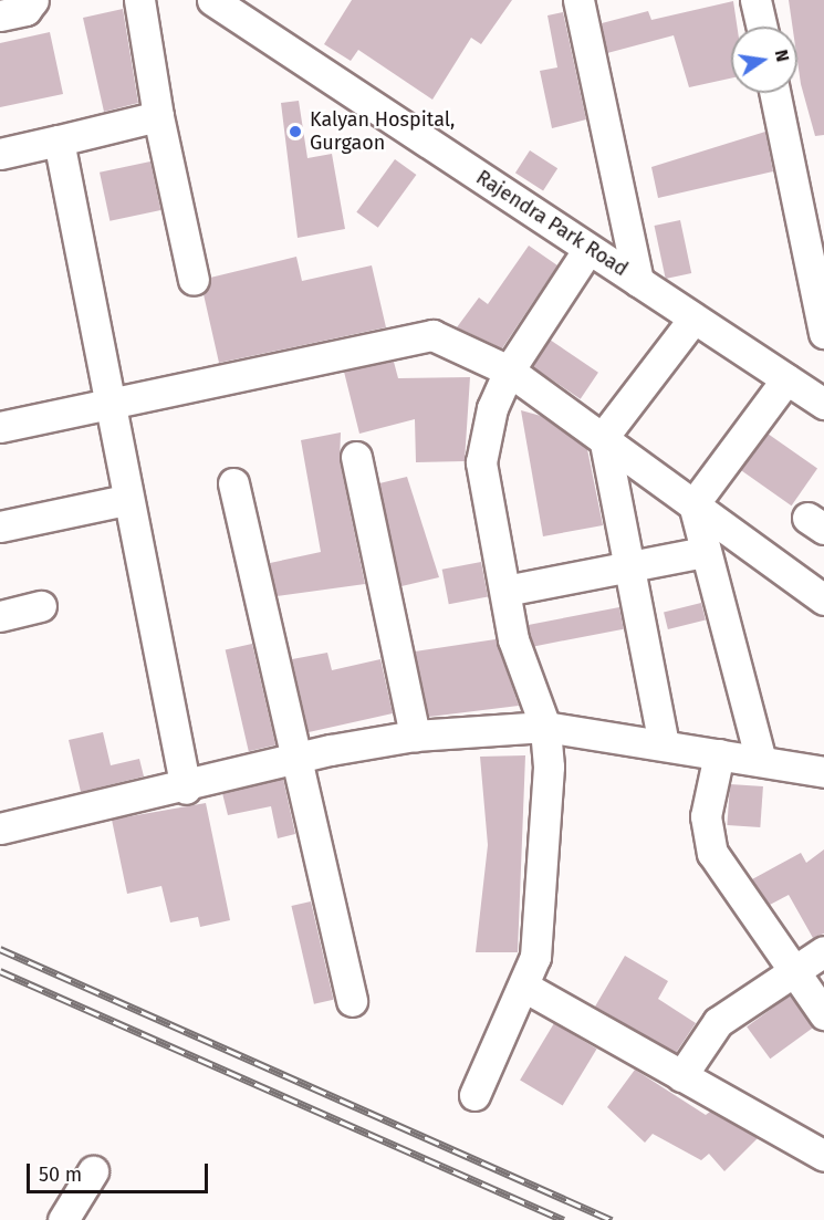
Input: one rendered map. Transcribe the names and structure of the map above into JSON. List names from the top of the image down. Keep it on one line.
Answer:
{"streets":{"street":["Rajendra Park Road"]},"places":["Kalyan Hospital, Gurgaon"],"scale_bar":"50 m","north":"right"}
